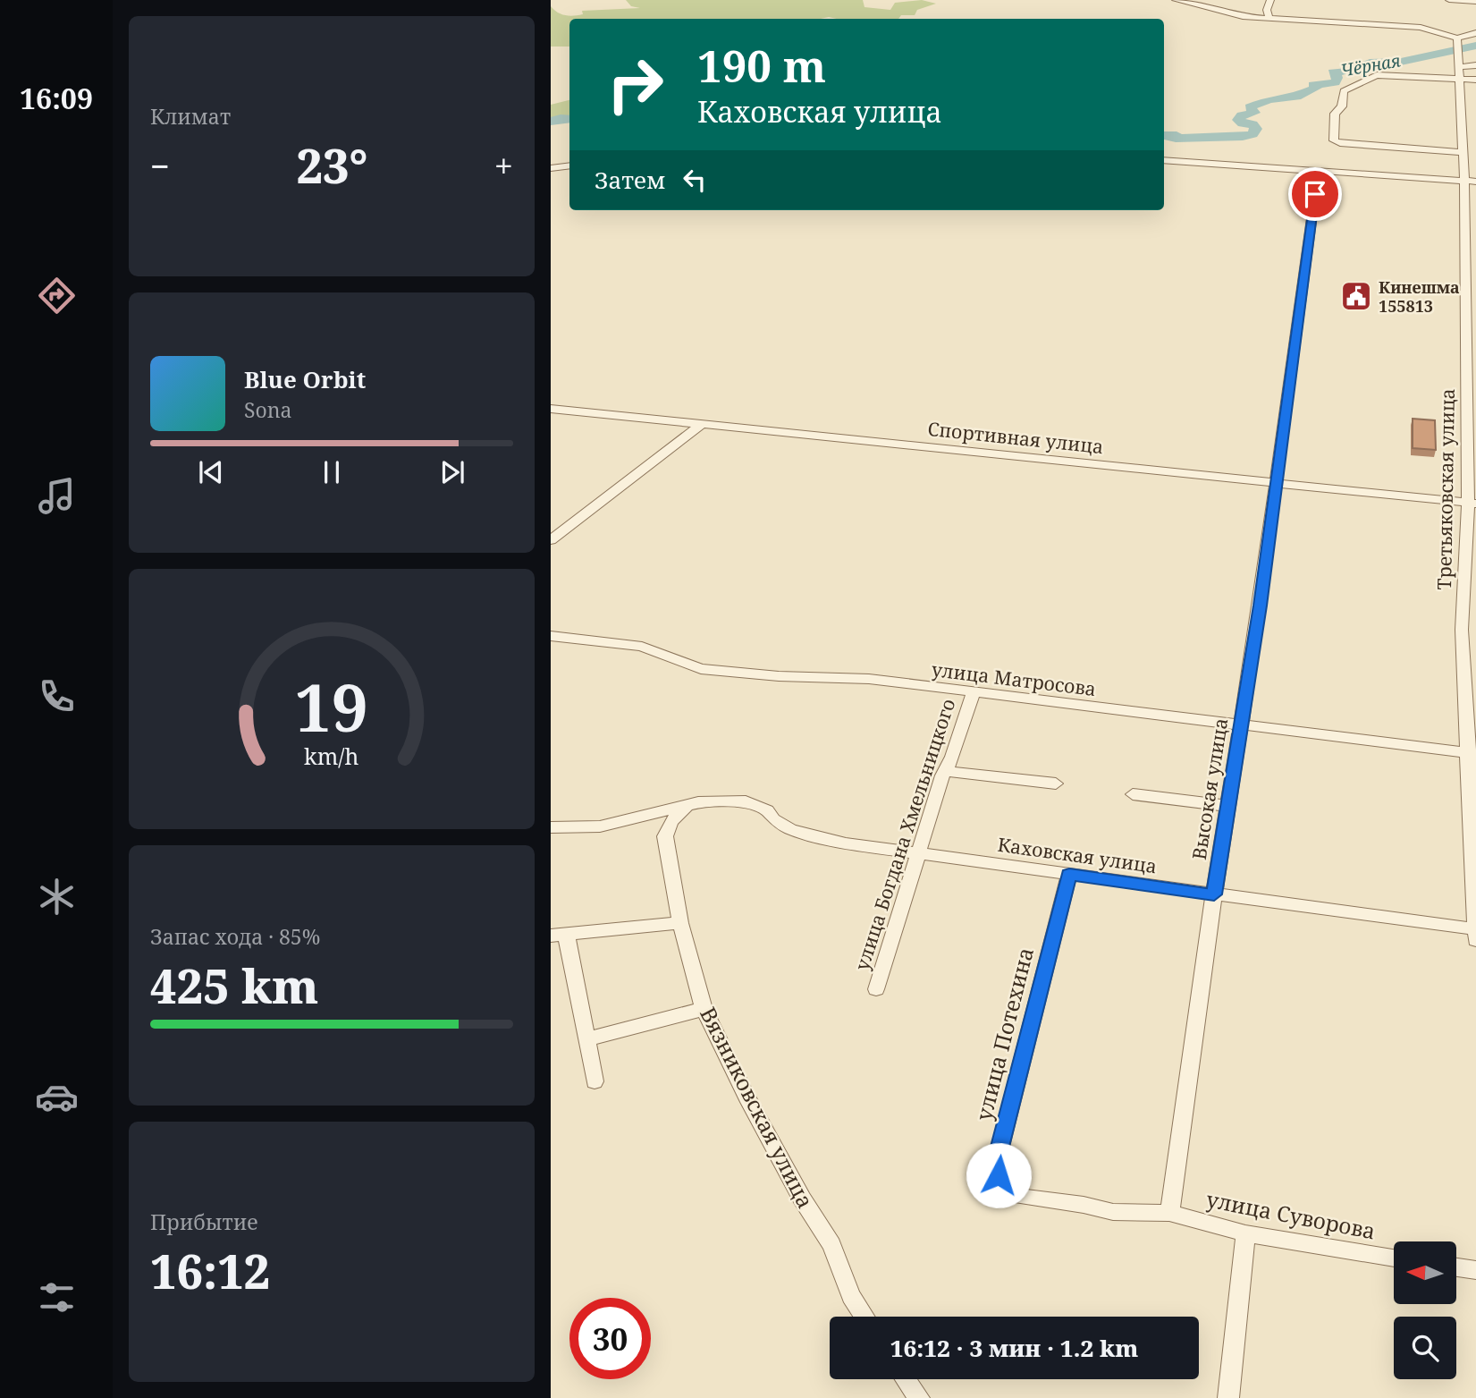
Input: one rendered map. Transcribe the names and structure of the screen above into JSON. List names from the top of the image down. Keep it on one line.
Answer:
{"streets":{"street":["Спортивная улица","Третьяковская улица","улица Матросова","Высокая улица","улица Богдана Хмельницкого","Каховская улица","улица Потехина","Вязниковская улица","улица Суворова"]},"crossings":[["Спортивная улица","Третьяковская улица"],["Спортивная улица","Высокая улица"],["Третьяковская улица","улица Матросова"],["Третьяковская улица","Каховская улица"],["улица Матросова","Высокая улица"],["улица Матросова","улица Богдана Хмельницкого"],["Высокая улица","Каховская улица"],["Высокая улица","улица Потехина"],["Высокая улица","улица Суворова"],["улица Богдана Хмельницкого","Каховская улица"],["Каховская улица","улица Потехина"],["Каховская улица","Вязниковская улица"],["улица Потехина","улица Суворова"]],"water":["Чёрная"],"places":{"public building":["Кинешма 155813"]},"north":"left","page":{"tabs":"16:09","tile":["Климат",["Запас хода · 85%","425 km"],["Прибытие","16:12"]],"turn":["190 m","Каховская улица"],"heat":["−","23°","+"],"then":"Затем","song":["Blue Orbit","Sona"],"limit":"30","trip":"16:12 · 3 мин · 1.2 km","gauge":["19","km/h"]}}
